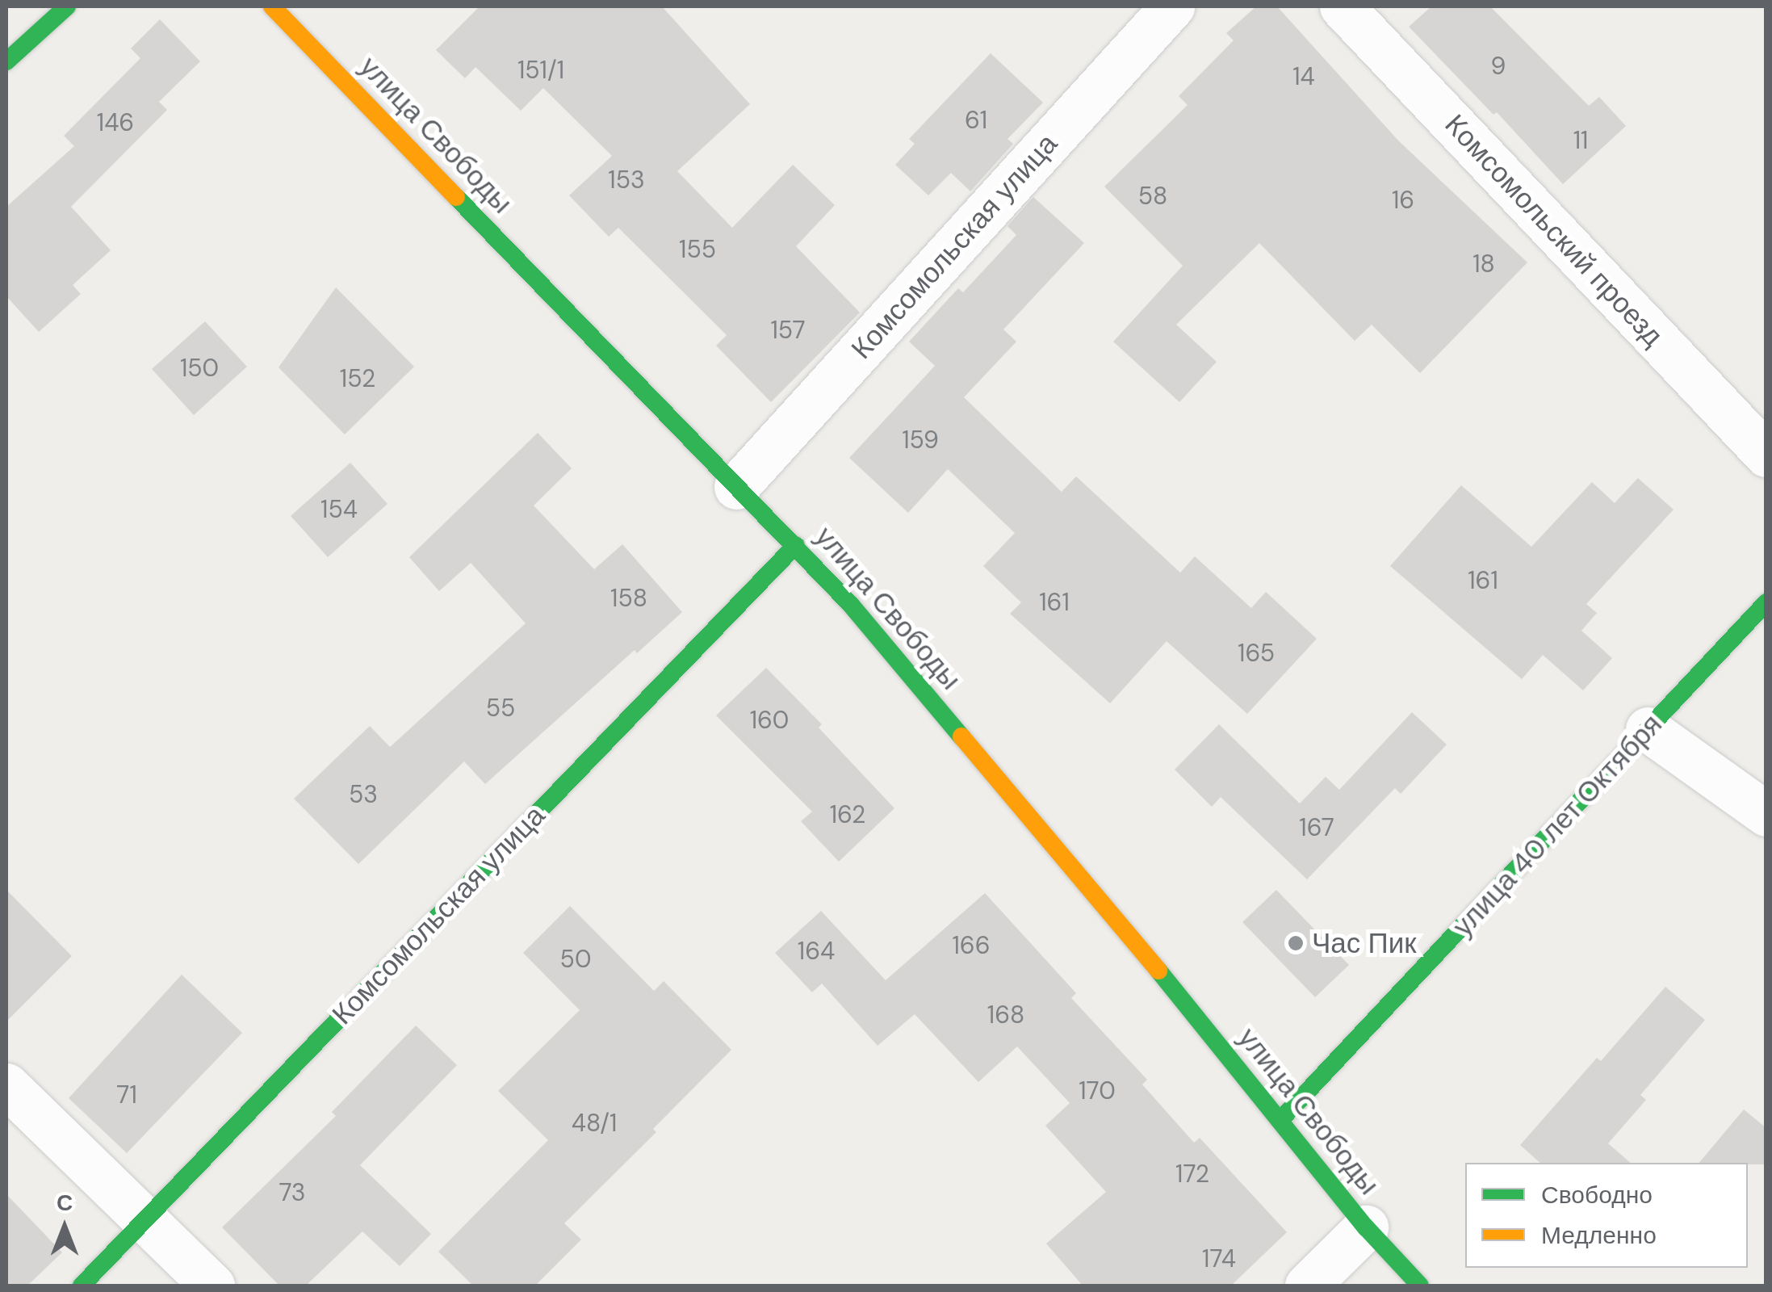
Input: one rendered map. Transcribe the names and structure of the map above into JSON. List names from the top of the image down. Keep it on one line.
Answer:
{"streets":{"street":["улица Свободы","Комсомольский проезд","Комсомольская улица","улица 40 лет Октября"]},"crossings":[["улица Свободы","Комсомольская улица"],["улица Свободы","улица 40 лет Октября"]],"places":["Час Пик"],"house_numbers":["9","151/1","14","61","146","11","153","58","16","155","18","157","150","152","159","154","161","158","161","165","55","160","53","162","167","166","164","50","168","170","71","48/1","172","73","174"],"legend":["Свободно","Медленно"],"north":"top"}
